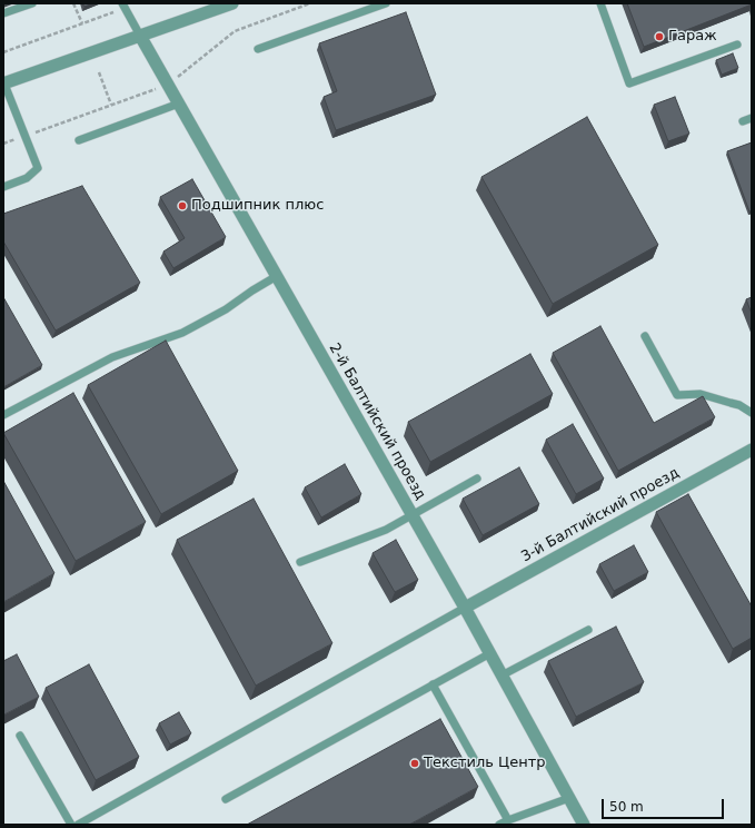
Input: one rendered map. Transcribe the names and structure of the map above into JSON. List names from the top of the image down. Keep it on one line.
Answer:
{"streets":{"street":["2-й Балтийский проезд","3-й Балтийский проезд"]},"crossings":[["2-й Балтийский проезд","3-й Балтийский проезд"]],"places":["Гараж","Подшипник плюс","Текстиль Центр"],"scale_bar":"50 m"}
